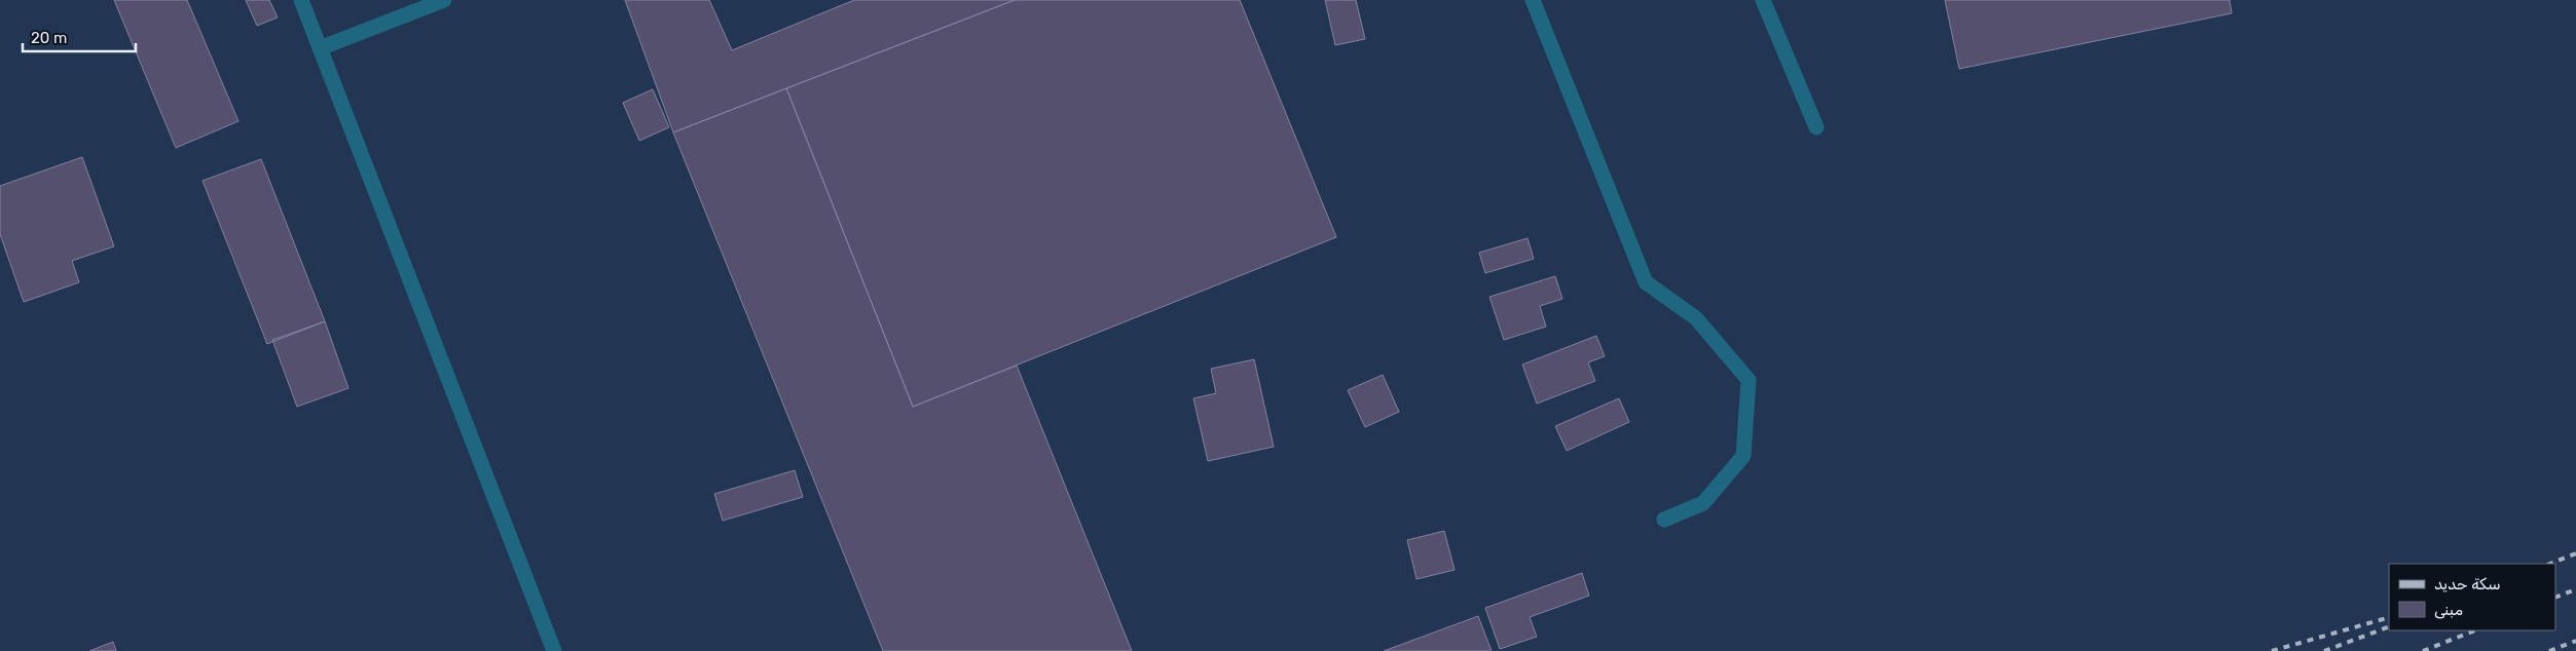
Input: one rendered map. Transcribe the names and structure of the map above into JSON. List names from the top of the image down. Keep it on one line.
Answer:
{"legend":["سكة حديد","مبنى"],"scale_bar":"20 m"}
